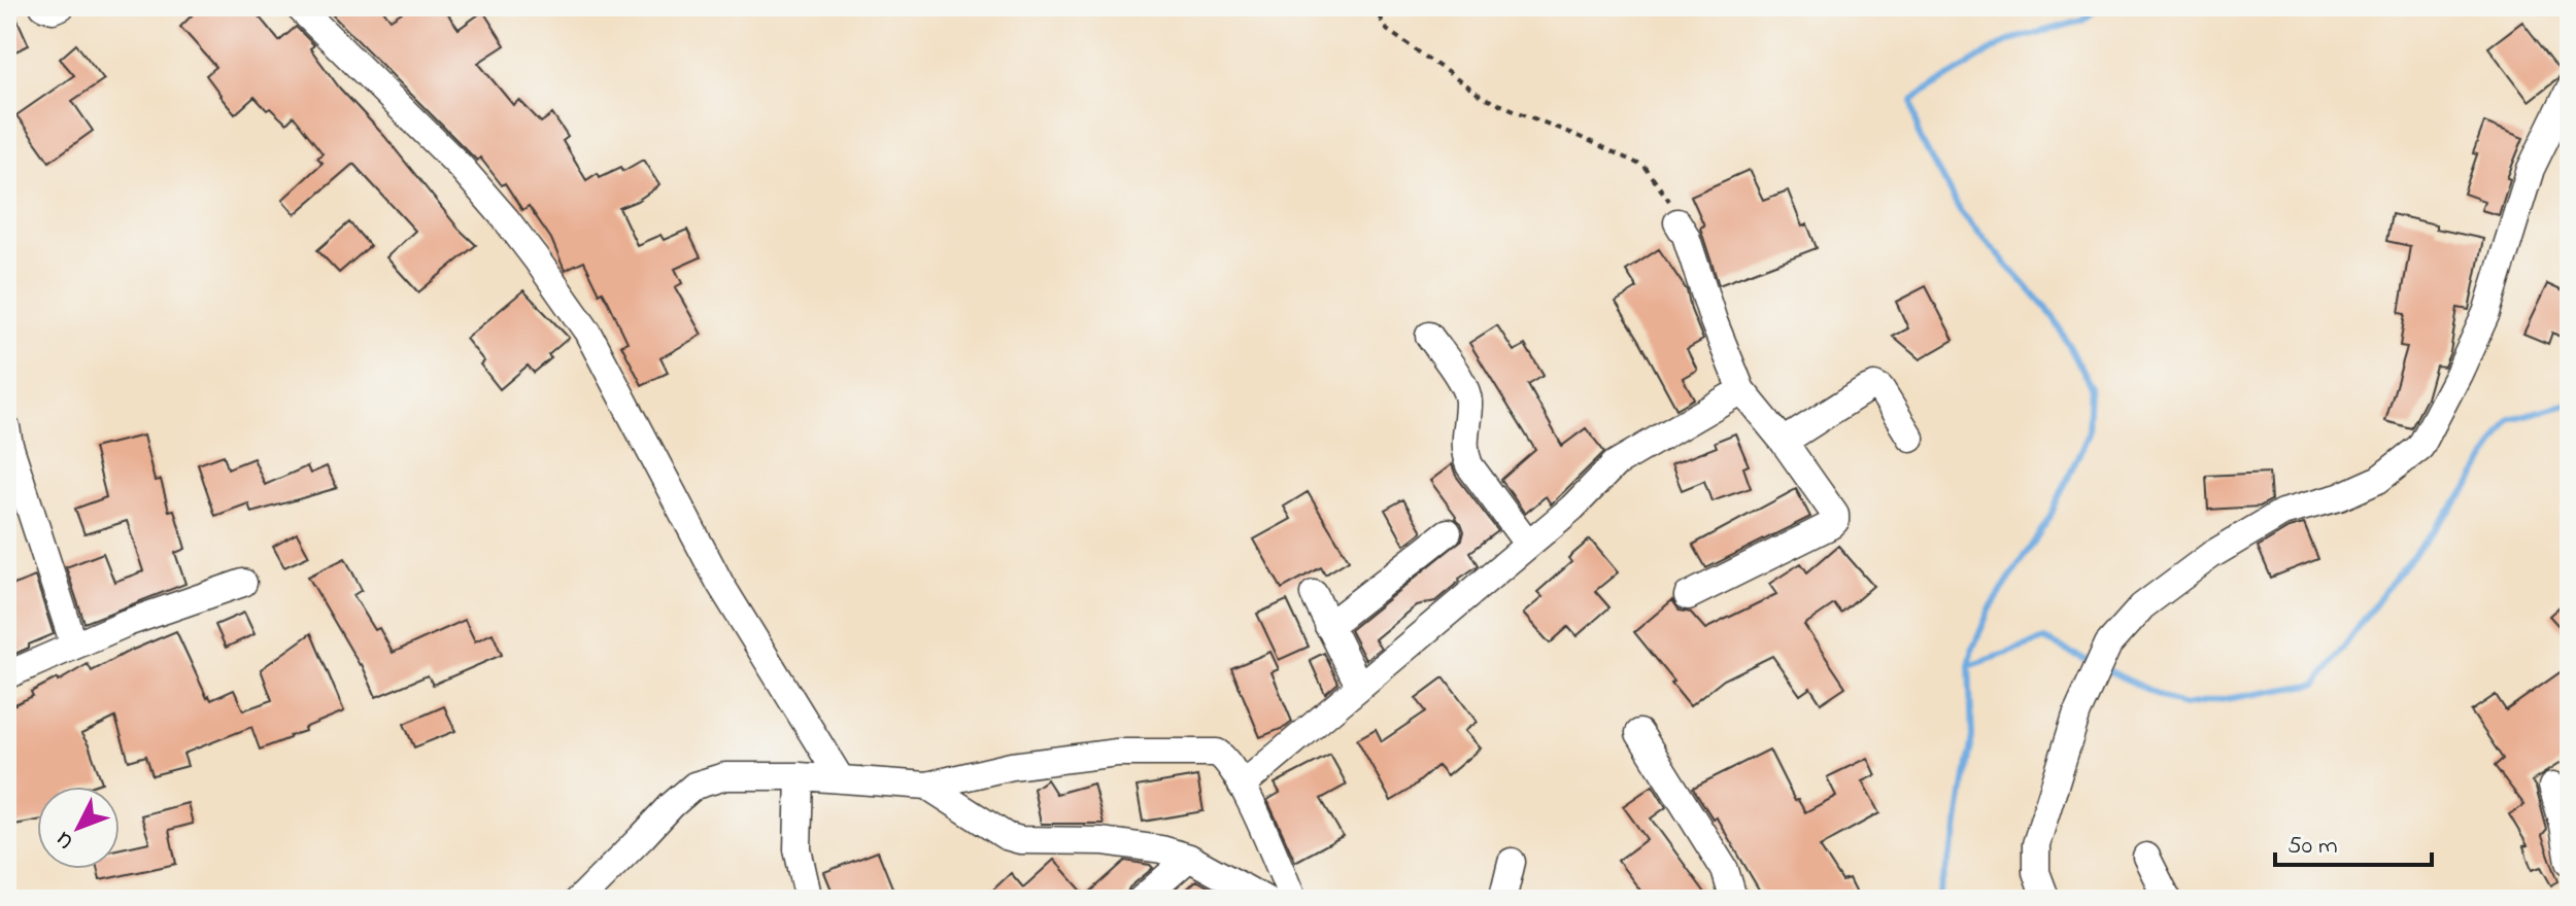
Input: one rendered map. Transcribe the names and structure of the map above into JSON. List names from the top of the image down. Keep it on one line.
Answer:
{"scale_bar":"50 m","north":"bottom left"}
